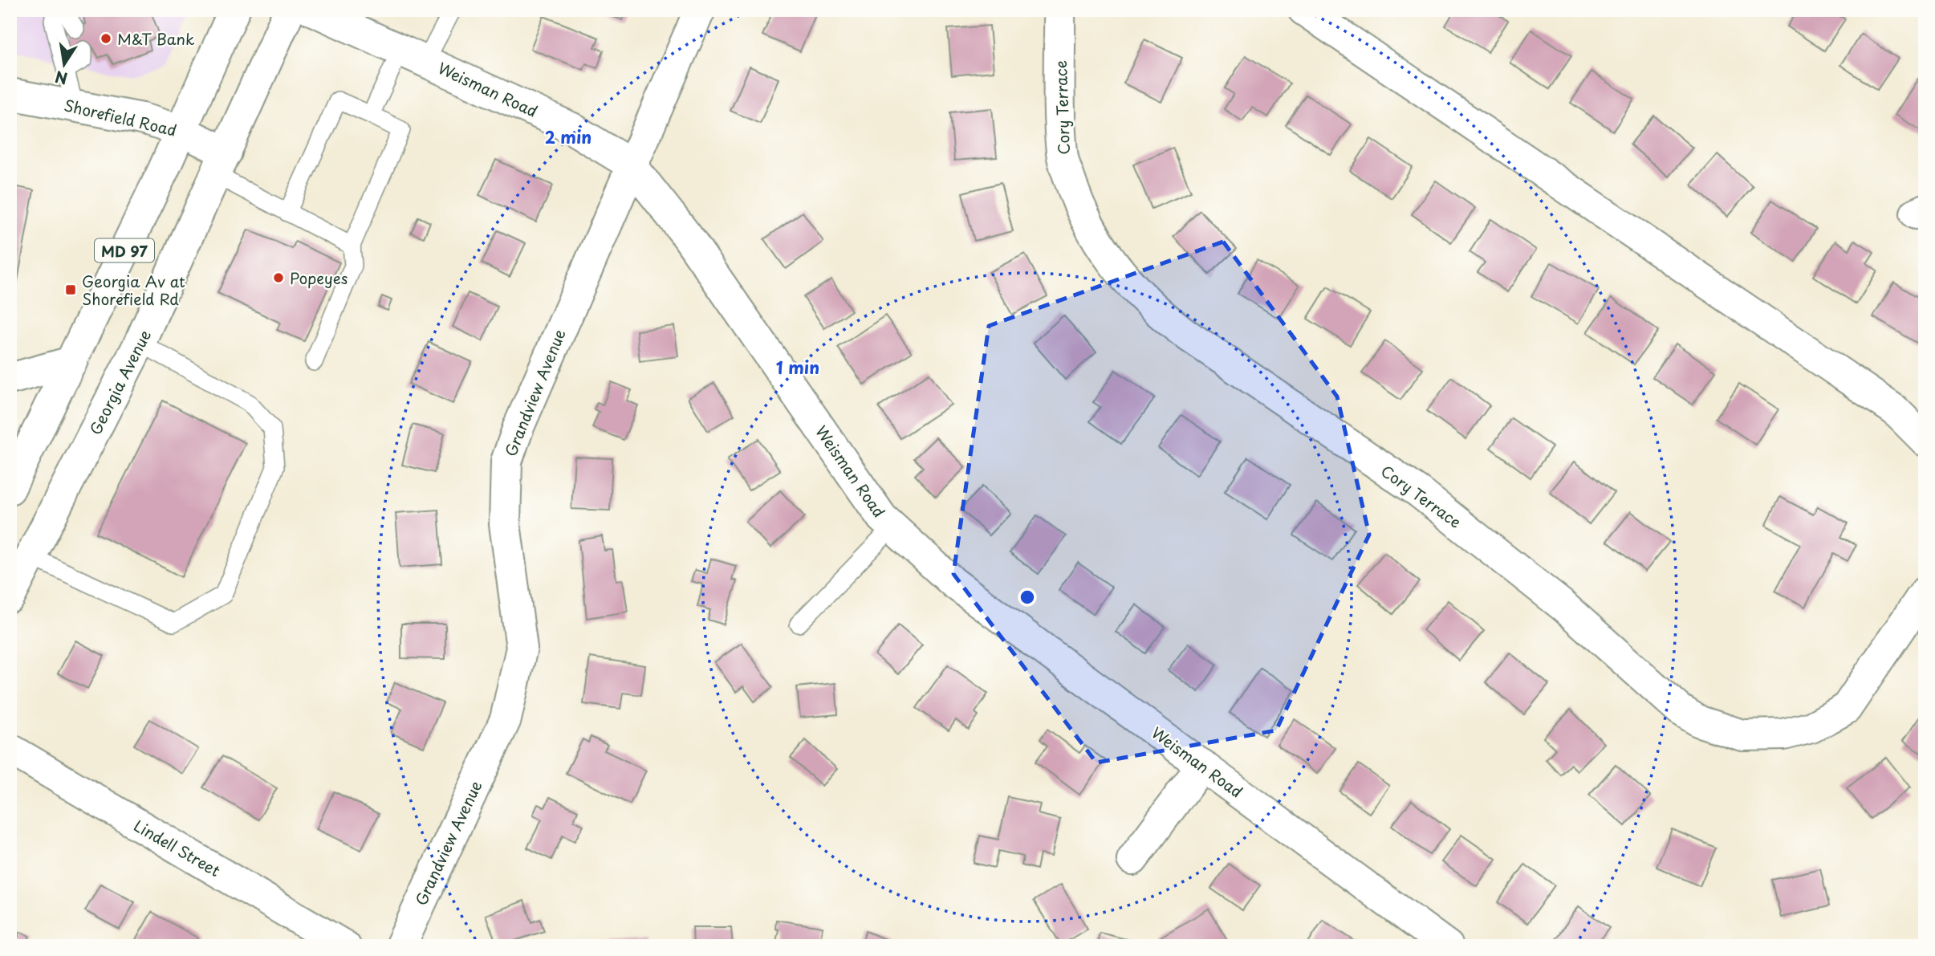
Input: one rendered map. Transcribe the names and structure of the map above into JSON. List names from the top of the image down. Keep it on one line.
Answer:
{"streets":{"street":["Weisman Road","Cory Terrace","Shorefield Road","MD 97","Georgia Avenue","Grandview Avenue","Lindell Street"]},"crossings":[["Weisman Road","Grandview Avenue"],["Shorefield Road","MD 97"],["Shorefield Road","Georgia Avenue"]],"places":{"other":["M&T Bank","Popeyes"],"transit":["Georgia Av at Shorefield Rd"]},"north":"bottom","rings":["2 min","1 min"]}
